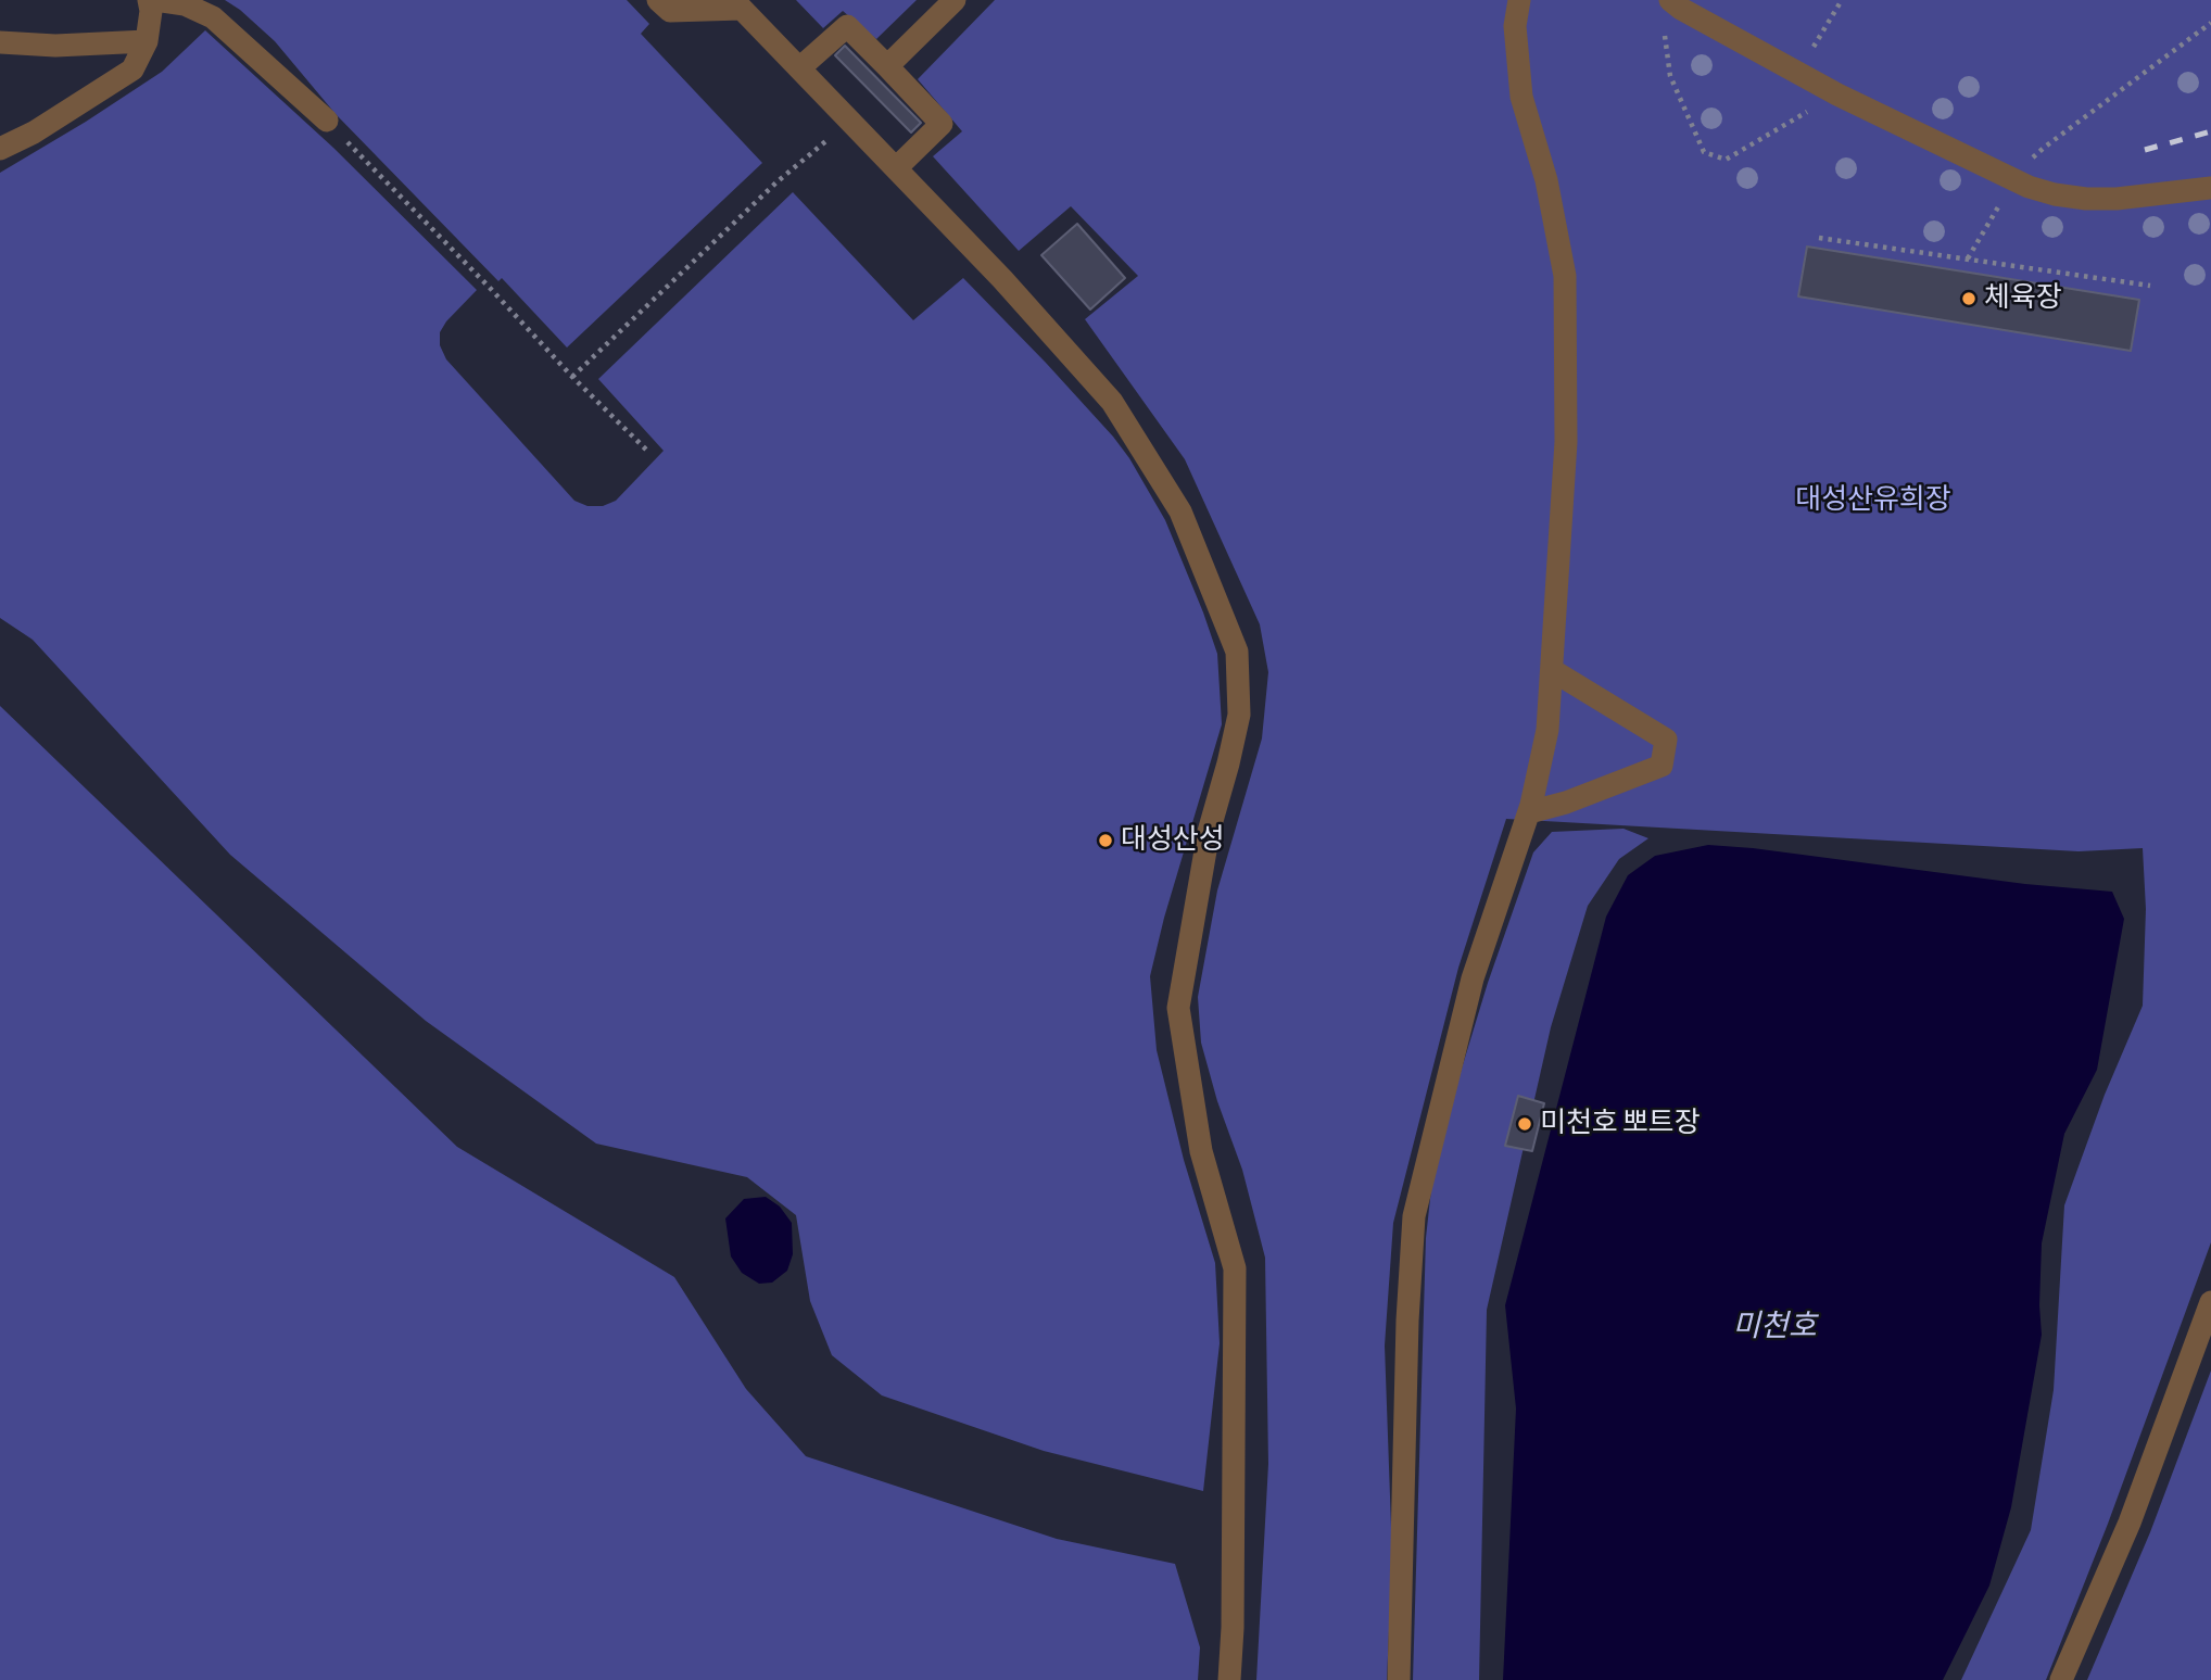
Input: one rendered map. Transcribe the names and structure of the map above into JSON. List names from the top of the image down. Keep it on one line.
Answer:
{"water":["미천호"],"parks":["대성산유희장"],"places":["체육장","대성산성","미천호 뽀트장"]}
